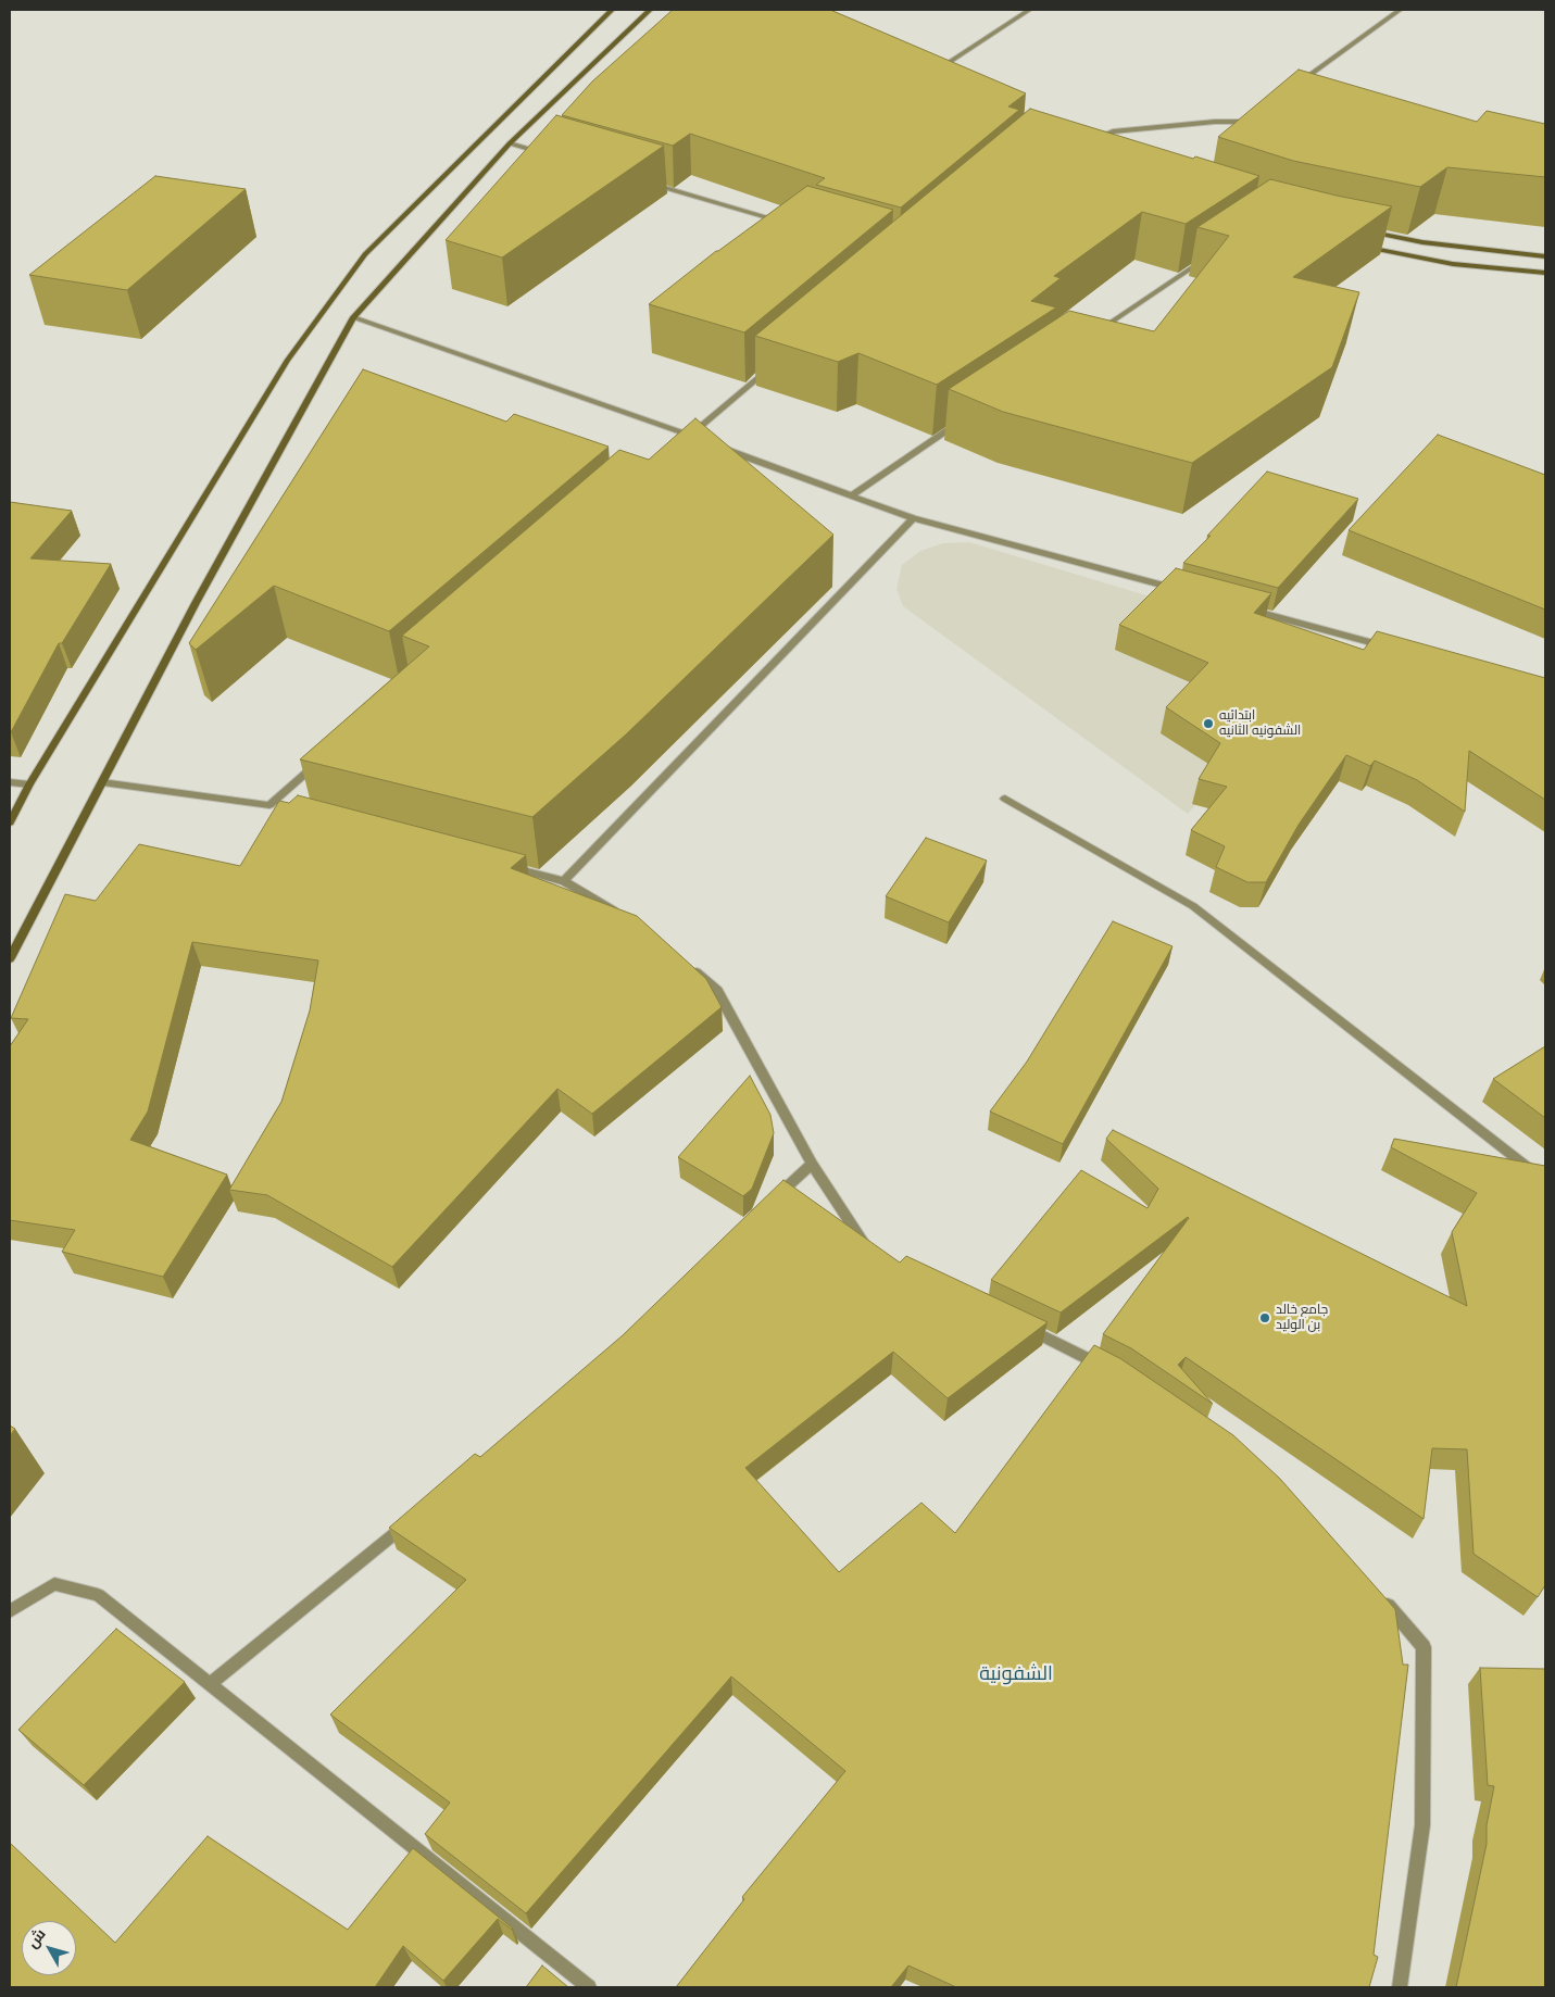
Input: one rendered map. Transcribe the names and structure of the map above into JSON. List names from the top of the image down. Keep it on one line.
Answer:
{"districts":["الشفونية"],"places":["ابتدائيه الشفونيه الثانيه","جامع خالد بن الوليد"],"north":"top left"}
